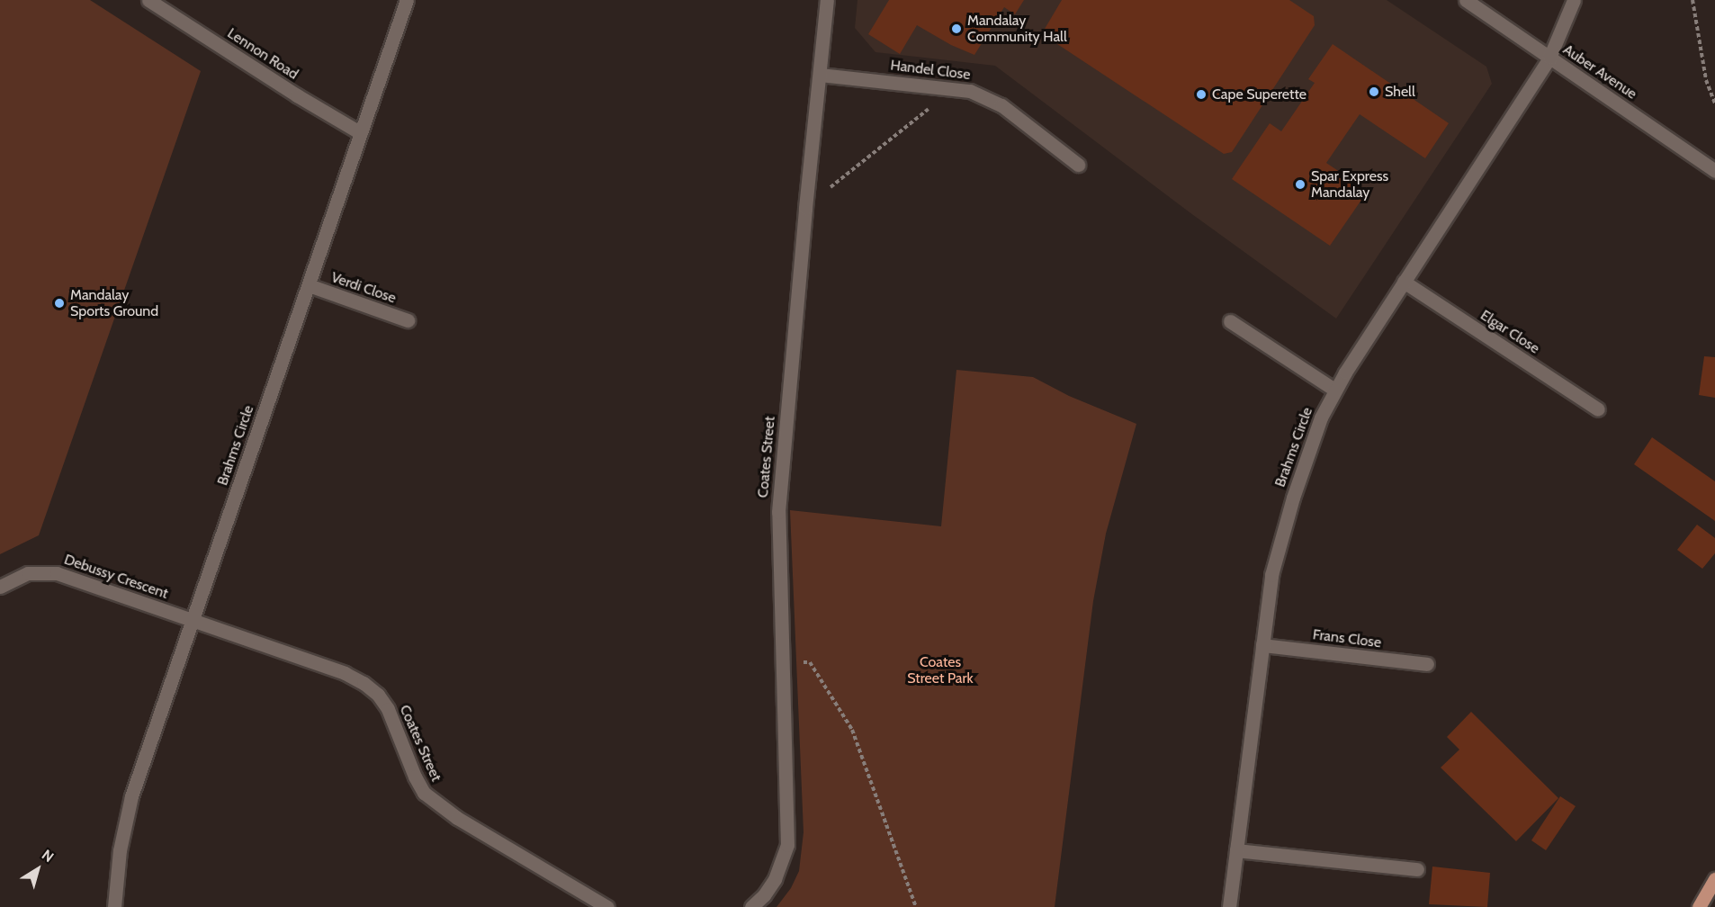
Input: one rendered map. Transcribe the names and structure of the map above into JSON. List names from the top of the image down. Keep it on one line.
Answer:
{"streets":{"street":["Lennon Road","Handel Close","Auber Avenue","Verdi Close","Elgar Close","Brahms Circle","Coates Street","Debussy Crescent","Frans Close"]},"crossings":[["Lennon Road","Brahms Circle"],["Handel Close","Coates Street"],["Auber Avenue","Brahms Circle"],["Verdi Close","Brahms Circle"],["Elgar Close","Brahms Circle"],["Brahms Circle","Coates Street"],["Brahms Circle","Debussy Crescent"],["Brahms Circle","Frans Close"],["Coates Street","Debussy Crescent"]],"parks":["Coates Street Park"],"places":["Mandalay Community Hall","Shell","Cape Superette","Spar Express Mandalay","Mandalay Sports Ground"],"north":"top right"}
